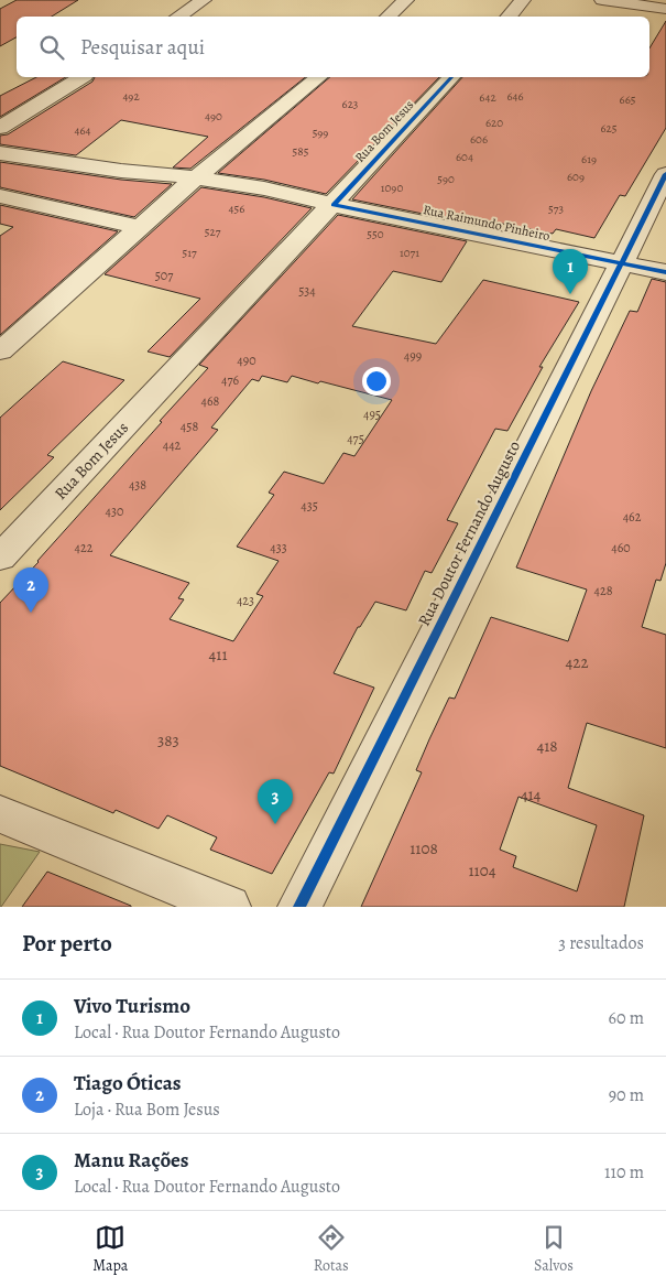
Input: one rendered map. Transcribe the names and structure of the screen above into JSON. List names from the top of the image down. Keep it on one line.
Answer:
{"streets":{"street":["Rua Bom Jesus","Rua Raimundo Pinheiro","Rua Doutor Fernando Augusto"]},"crossings":[["Rua Bom Jesus","Rua Raimundo Pinheiro"],["Rua Raimundo Pinheiro","Rua Doutor Fernando Augusto"]],"house_numbers":["492","646","642","665","623","490","620","625","464","599","606","585","604","619","609","590","1090","456","573","527","550","517","1071","507","534","499","490","476","468","495","458","475","442","438","435","430","462","422","433","460","428","423","411","422","383","418","414","1108","1104"],"page":{"search":"Pesquisar aqui","pins":["1","2","3"],"heading":["Por perto","3 resultados"],"list":[{"mark":"1","name":"Vivo Turismo","note":"Local · Rua Doutor Fernando Augusto","value":"60 m"},{"mark":"2","name":"Tiago Óticas","note":"Loja · Rua Bom Jesus","value":"90 m"},{"mark":"3","name":"Manu Rações","note":"Local · Rua Doutor Fernando Augusto","value":"110 m"}],"nav":["Mapa","Rotas","Salvos"]}}
